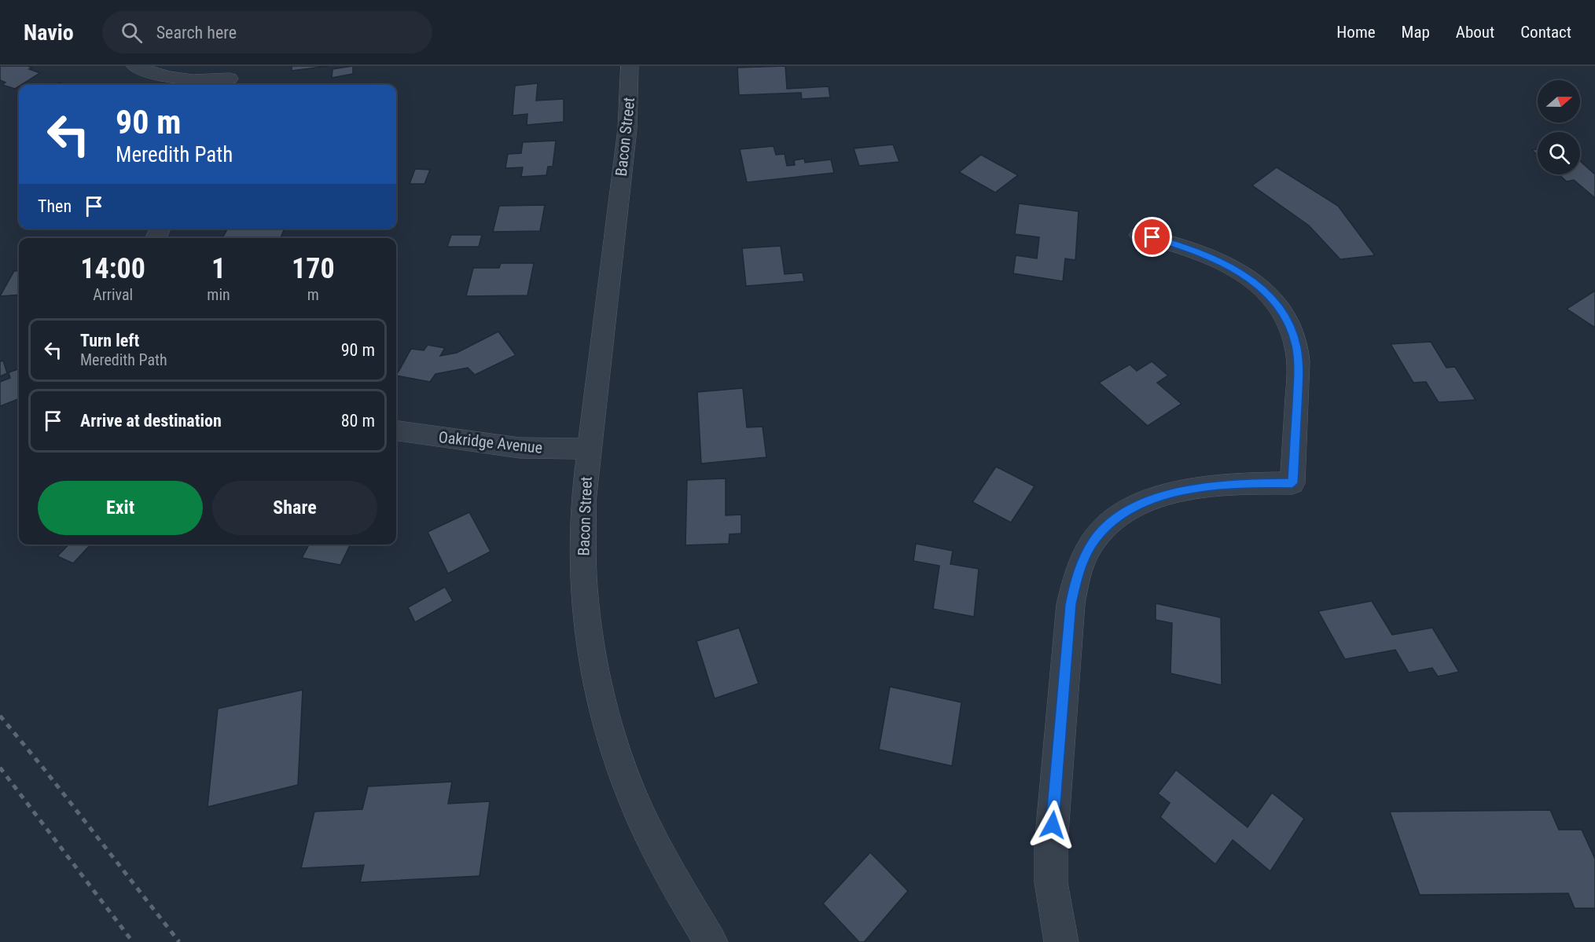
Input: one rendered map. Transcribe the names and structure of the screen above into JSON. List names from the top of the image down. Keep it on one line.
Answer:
{"streets":{"street":["Bacon Street","Oakridge Avenue"]},"crossings":[["Bacon Street","Oakridge Avenue"]],"north":"right","page":{"header":"Navio","search":"Search here","nav":["Home","Map","About","Contact"],"turn":["90 m","Meredith Path"],"then":"Then","eta":["14:00","Arrival","1","min","170","m"],"list":[{"name":"Turn left","note":"Meredith Path","value":"90 m"},{"name":"Arrive at destination","value":"80 m"}],"buttons":["Exit","Share"]}}
